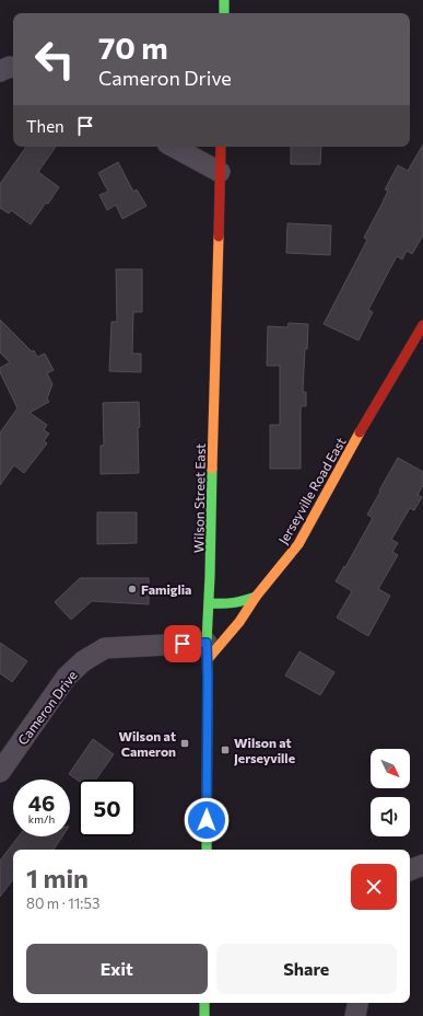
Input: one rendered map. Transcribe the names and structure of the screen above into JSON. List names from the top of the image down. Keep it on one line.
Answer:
{"streets":{"main road":["Jerseyville Road East","Wilson Street East"],"street":["Cameron Drive"]},"crossings":[["Jerseyville Road East","Wilson Street East"],["Jerseyville Road East","Cameron Drive"],["Wilson Street East","Cameron Drive"]],"places":{"other":["Famiglia"],"transit":["Wilson at Cameron","Wilson at Jerseyville"]},"north":"bottom right","page":{"turn":["70 m","Cameron Drive"],"then":"Then","speed":"46 km/h","limit":"50","heading":["1 min","80 m · 11:53"],"buttons":["Exit","Share"]}}
